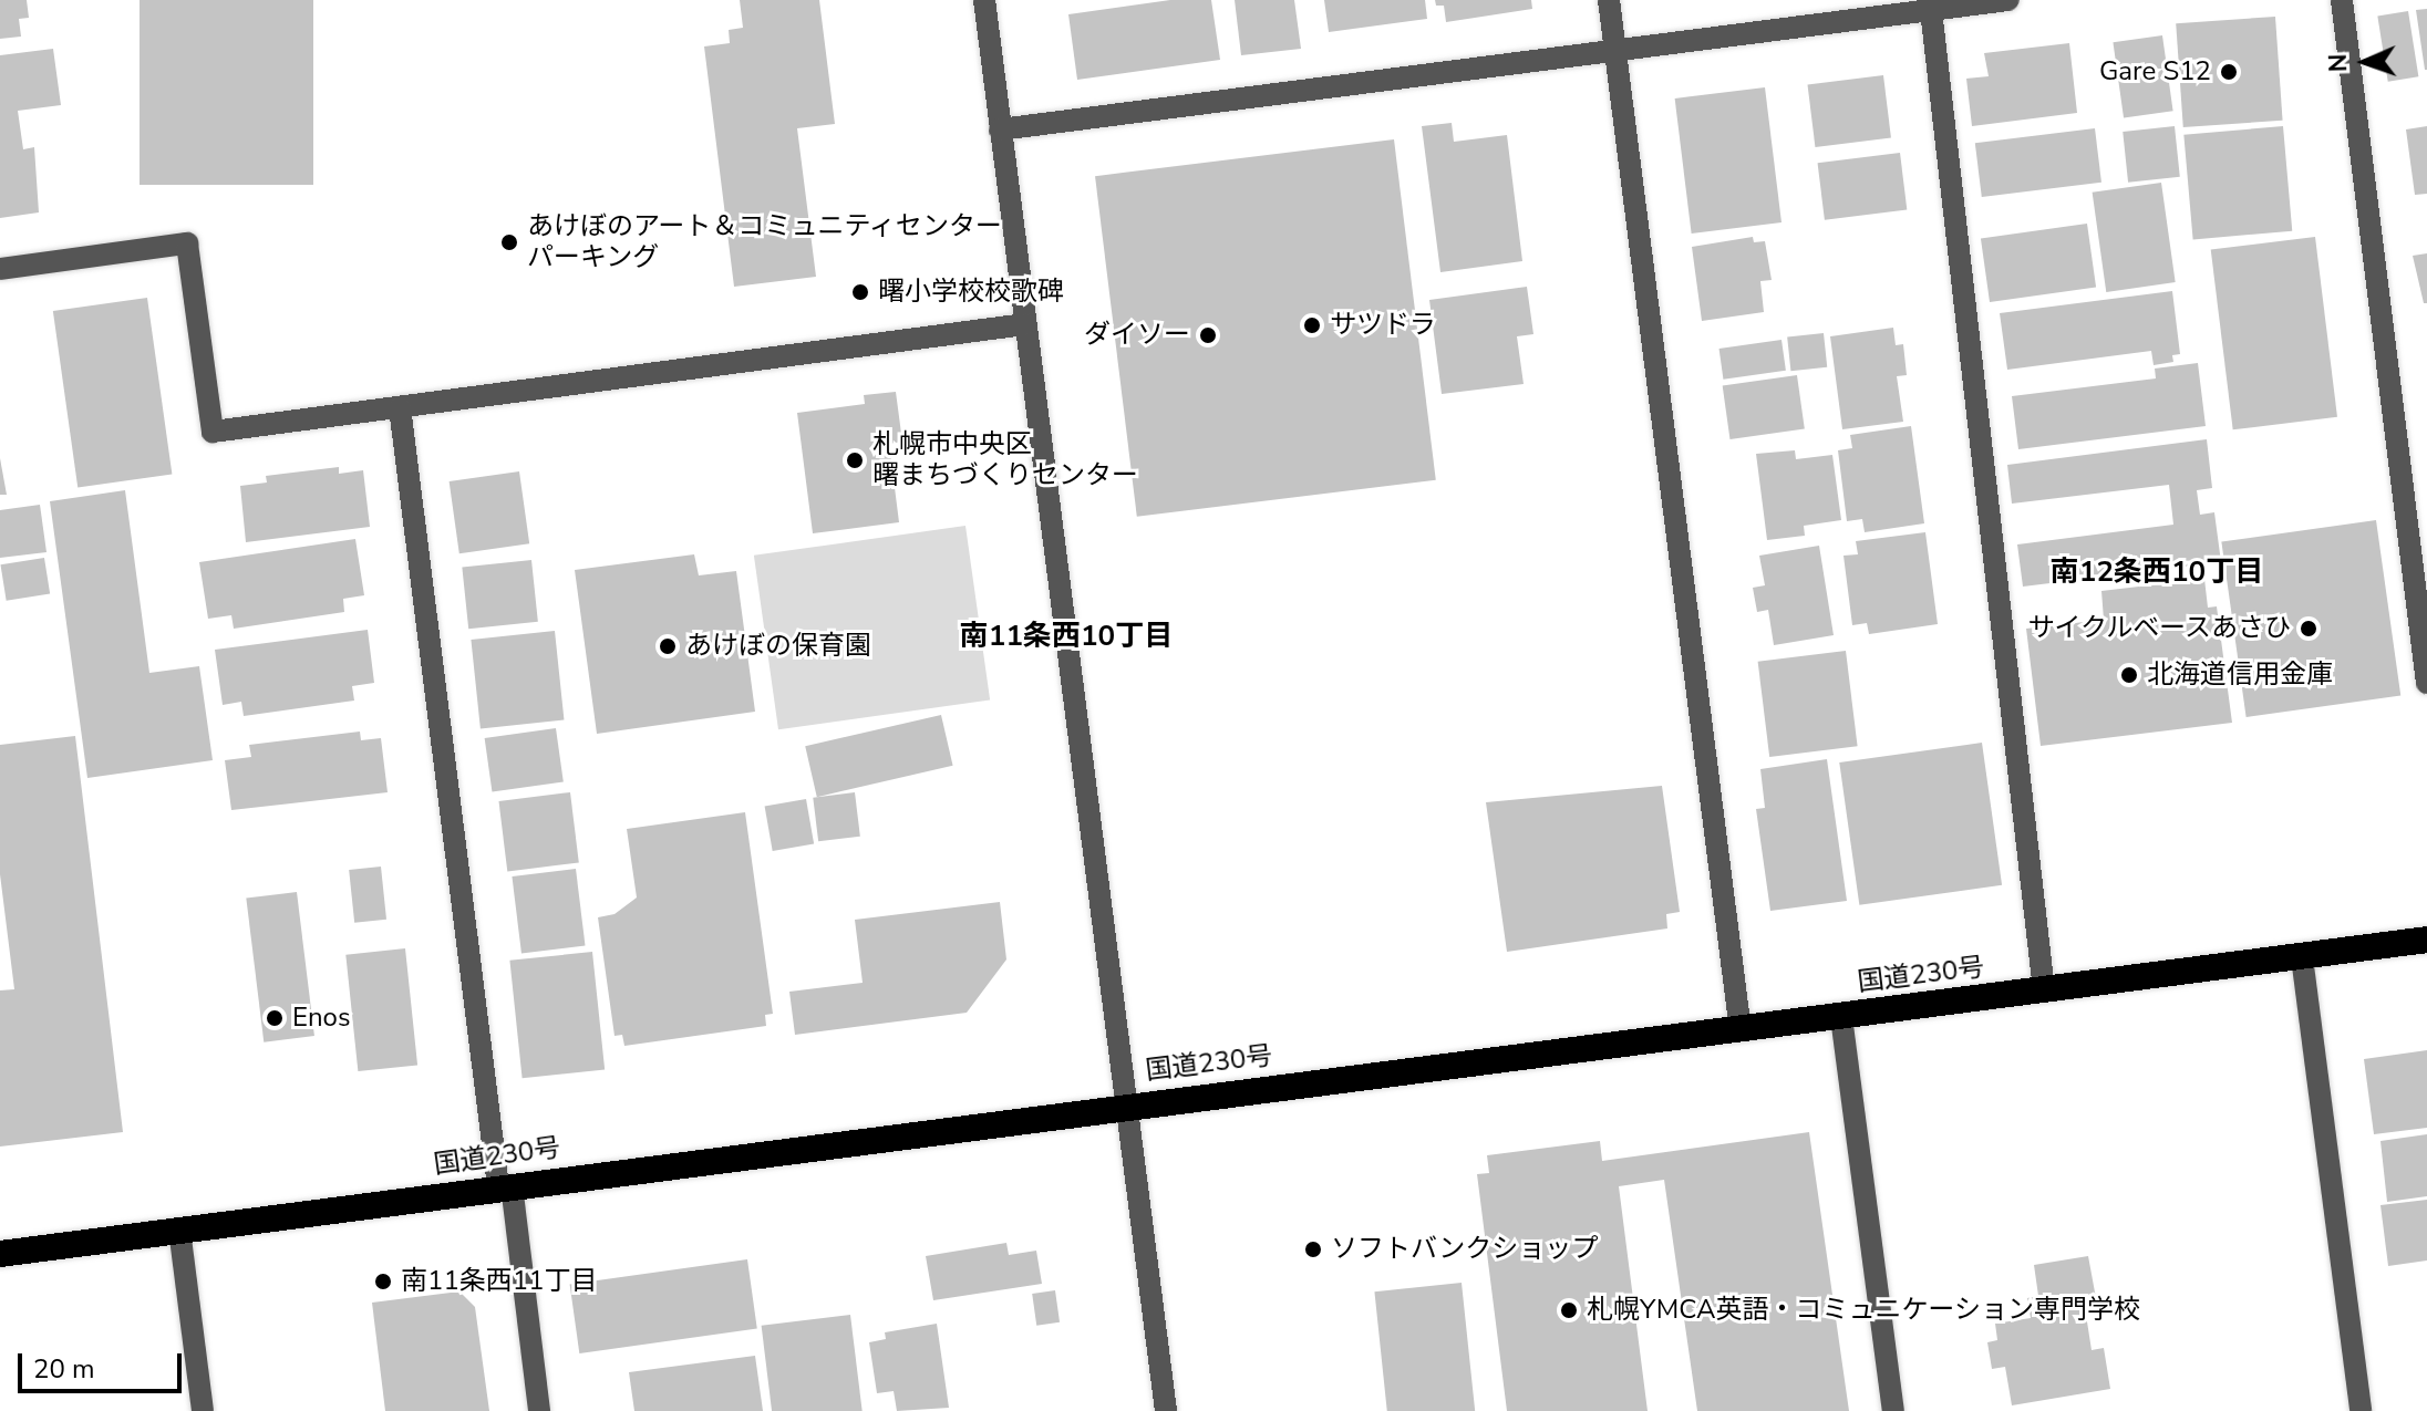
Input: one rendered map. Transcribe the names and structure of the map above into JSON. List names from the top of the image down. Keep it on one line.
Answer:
{"streets":{"highway":["国道230号"]},"districts":["南12条西10丁目","南11条西10丁目"],"places":["Gare S12","あけぼのアート＆コミュニティセンター パーキング","曙小学校校歌碑","サツドラ","ダイソー","札幌市中央区 曙まちづくりセンター","サイクルベースあさひ","あけぼの保育園","北海道信用金庫","Enos","ソフトバンクショップ","南11条西11丁目","札幌YMCA英語・コミュニケーション専門学校"],"scale_bar":"20 m","north":"left"}
